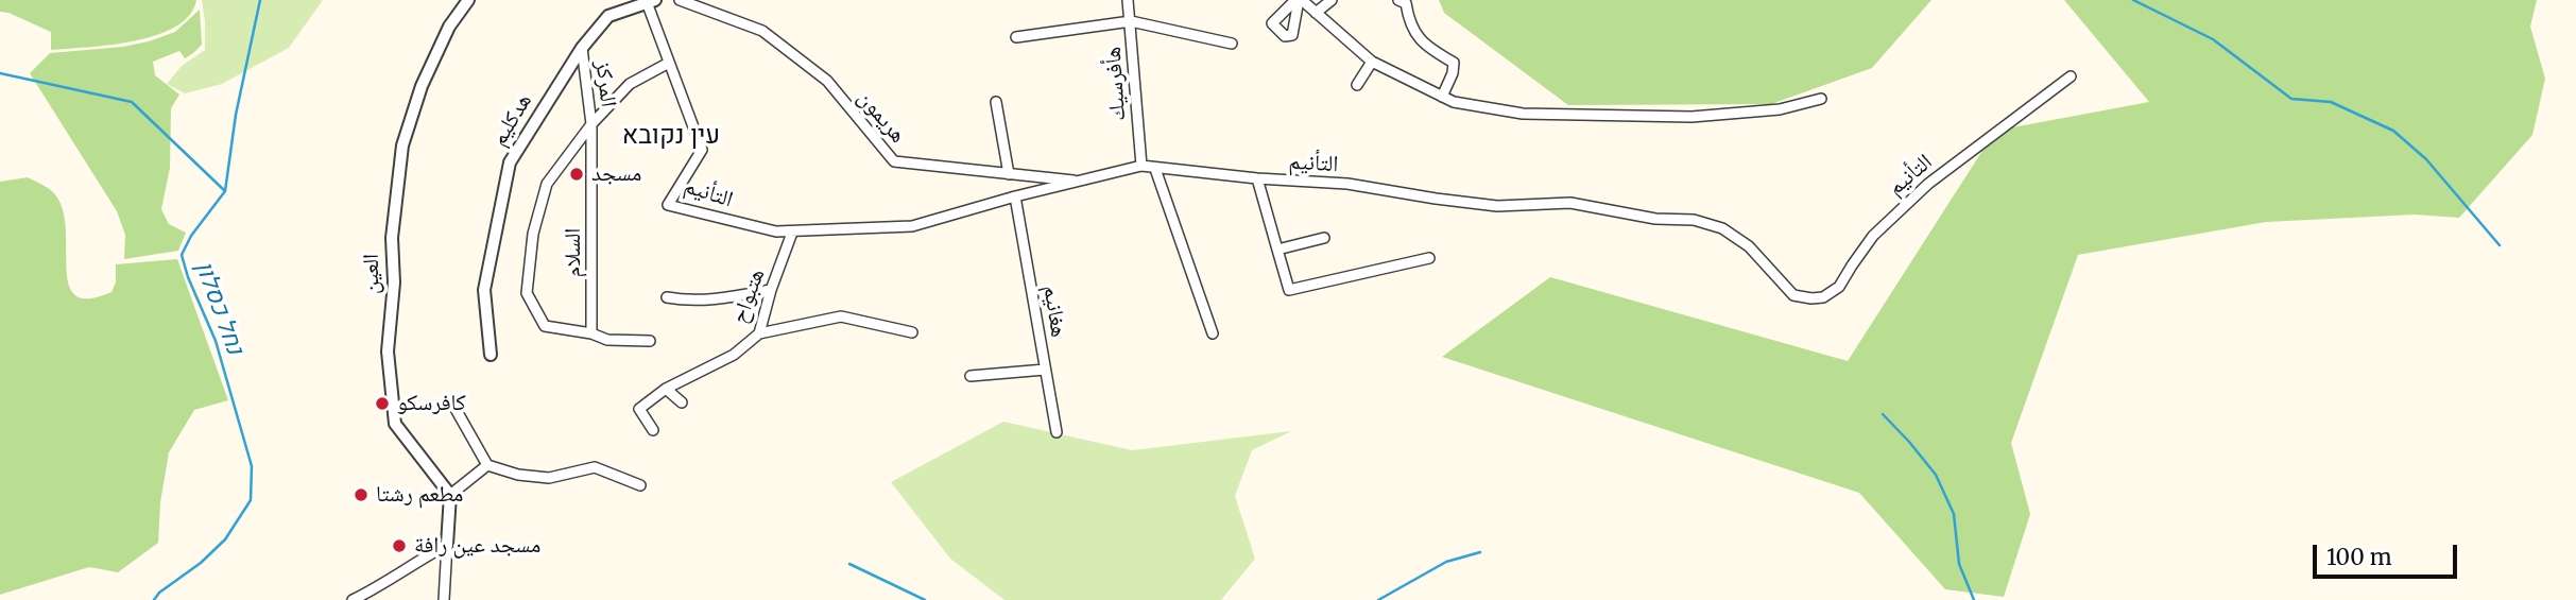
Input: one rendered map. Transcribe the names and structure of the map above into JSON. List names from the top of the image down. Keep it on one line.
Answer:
{"streets":{"street":["المركز","هأفرسيك","هريمون","هدكليم","التأنيم","السلام","العين","هتبواح","هغانيم"]},"crossings":[["المركز","هدكليم"],["المركز","السلام"],["هأفرسيك","التأنيم"],["هريمون","التأنيم"],["هدكليم","التأنيم"],["التأنيم","هتبواح"],["التأنيم","هغانيم"]],"districts":["עין נקובא"],"water":["נחל כסלון"],"places":["مسجد","كافرسكو","مطعم رشتا","مسجد عين رافة"],"scale_bar":"100 m"}
